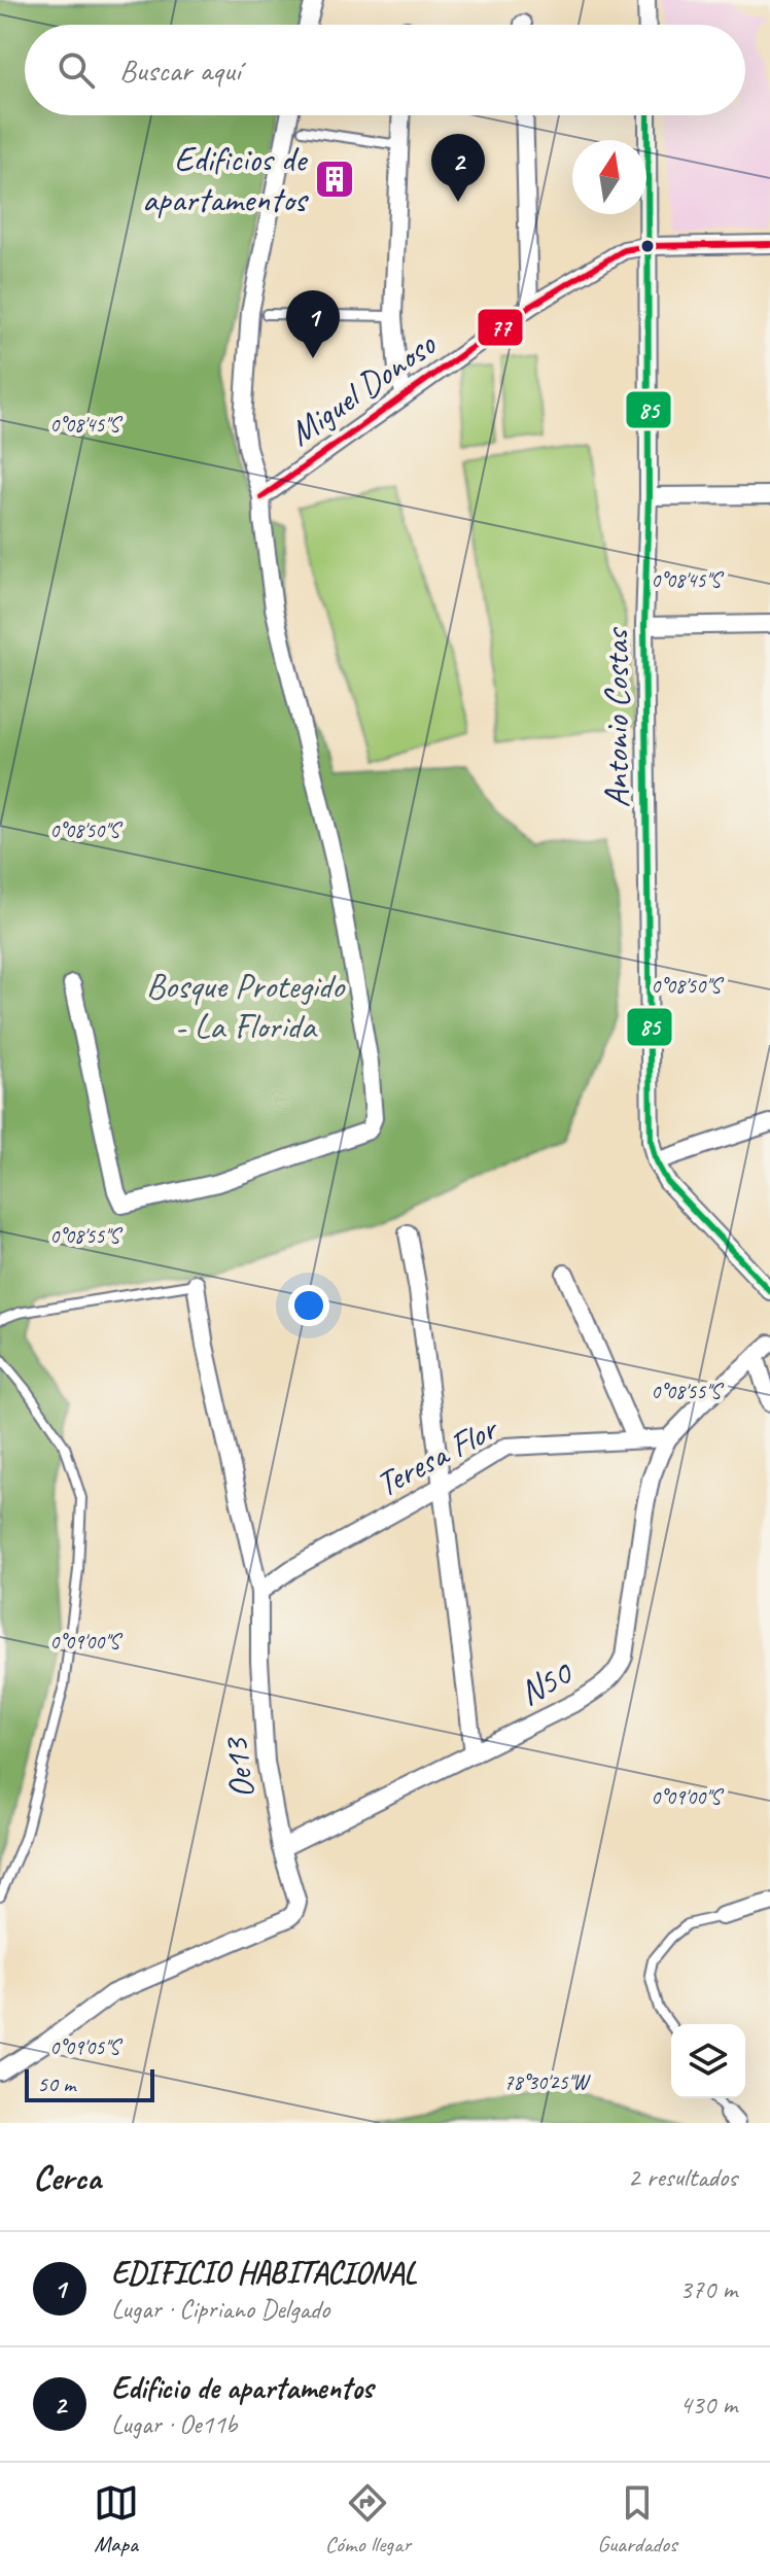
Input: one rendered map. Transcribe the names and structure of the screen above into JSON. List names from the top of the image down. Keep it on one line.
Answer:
{"streets":{"street":["Miguel Donoso","Antonio Costas","Teresa Flor","N50","Oe13"]},"crossings":[["Miguel Donoso","Antonio Costas"],["Teresa Flor","N50"],["Teresa Flor","Oe13"],["N50","Oe13"]],"parks":["Bosque Protegido - La Florida"],"places":{"building":["Edificios de apartamentos"]},"lines":["transit line 85","transit line 77"],"scale_bar":"50 m","north":"top","page":{"search":"Buscar aquí","pins":["2","1"],"scale":"50 m","heading":["Cerca","2 resultados"],"list":[{"mark":"1","name":"EDIFICIO HABITACIONAL","note":"Lugar · Cipriano Delgado","value":"370 m"},{"mark":"2","name":"Edificio de apartamentos","note":"Lugar · Oe11b","value":"430 m"}],"nav":["Mapa","Cómo llegar","Guardados"]},"coordinates":["0°08'45\"S","0°08'50\"S","0°08'55\"S","0°09'00\"S","0°09'05\"S","78°30'25\"W"]}
